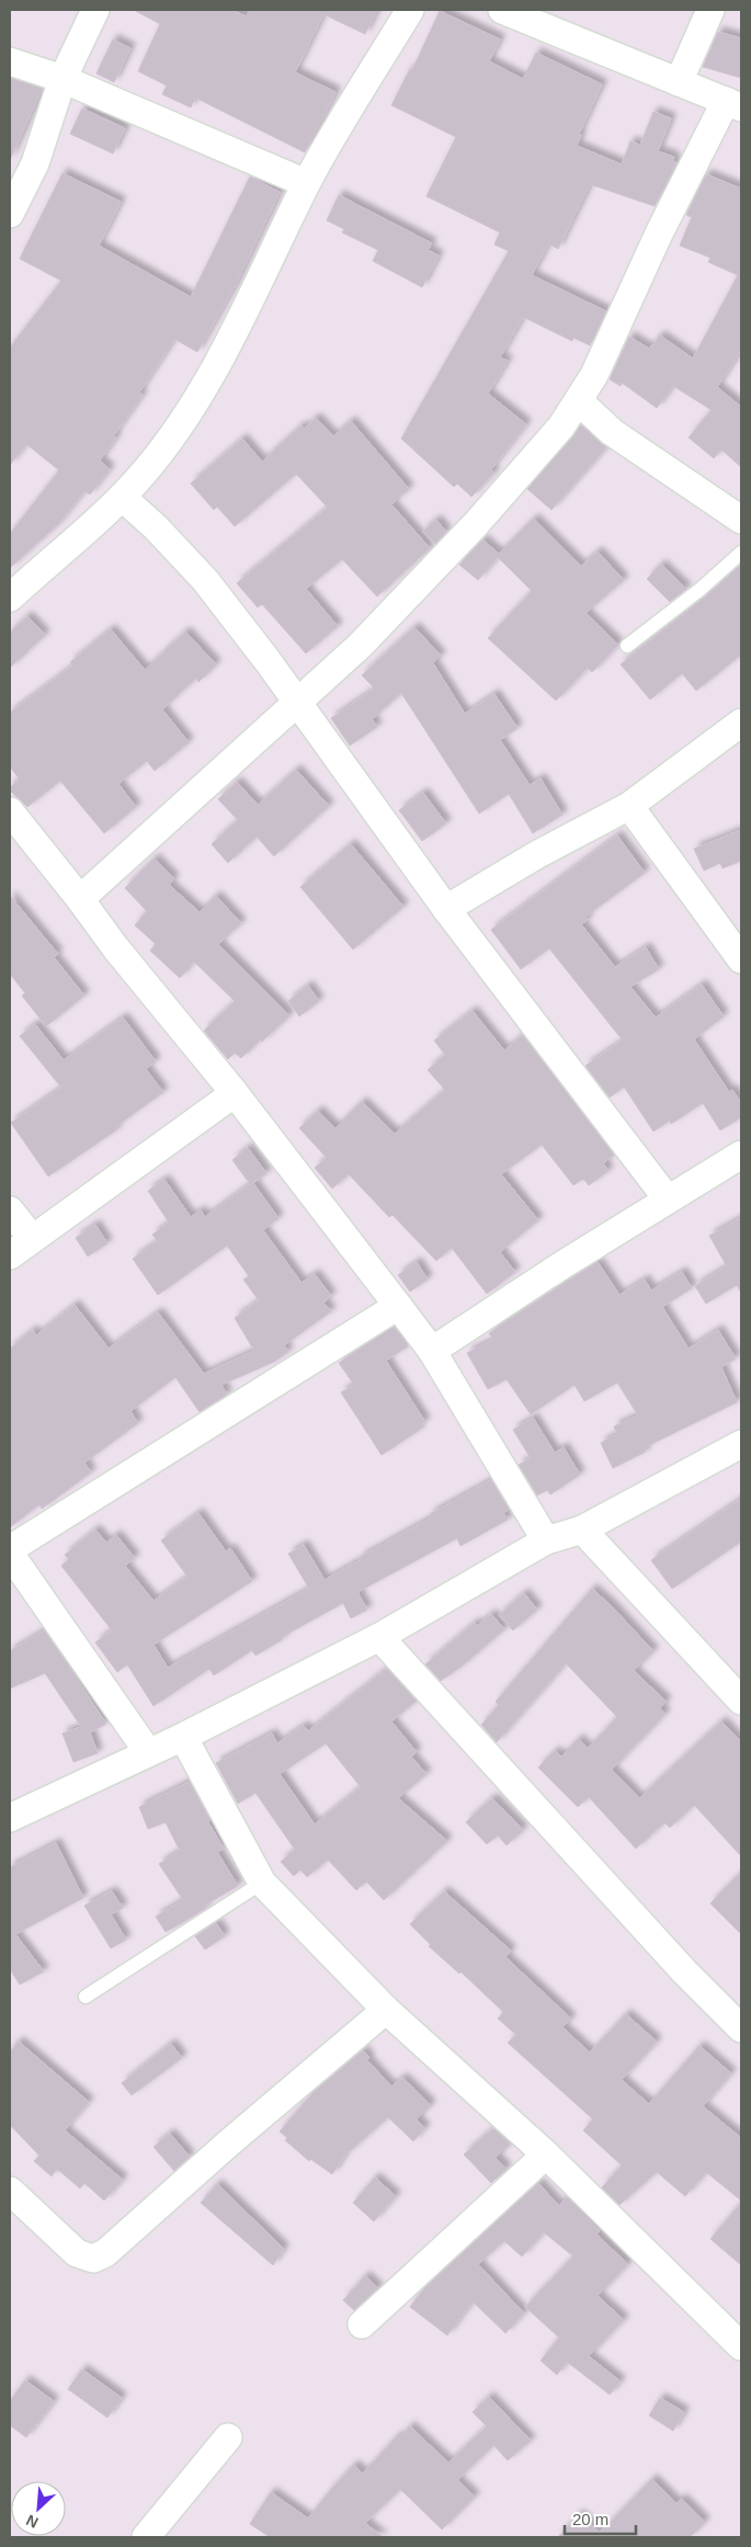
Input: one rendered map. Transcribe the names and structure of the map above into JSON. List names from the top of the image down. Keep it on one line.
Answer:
{"scale_bar":"20 m","north":"bottom left"}
